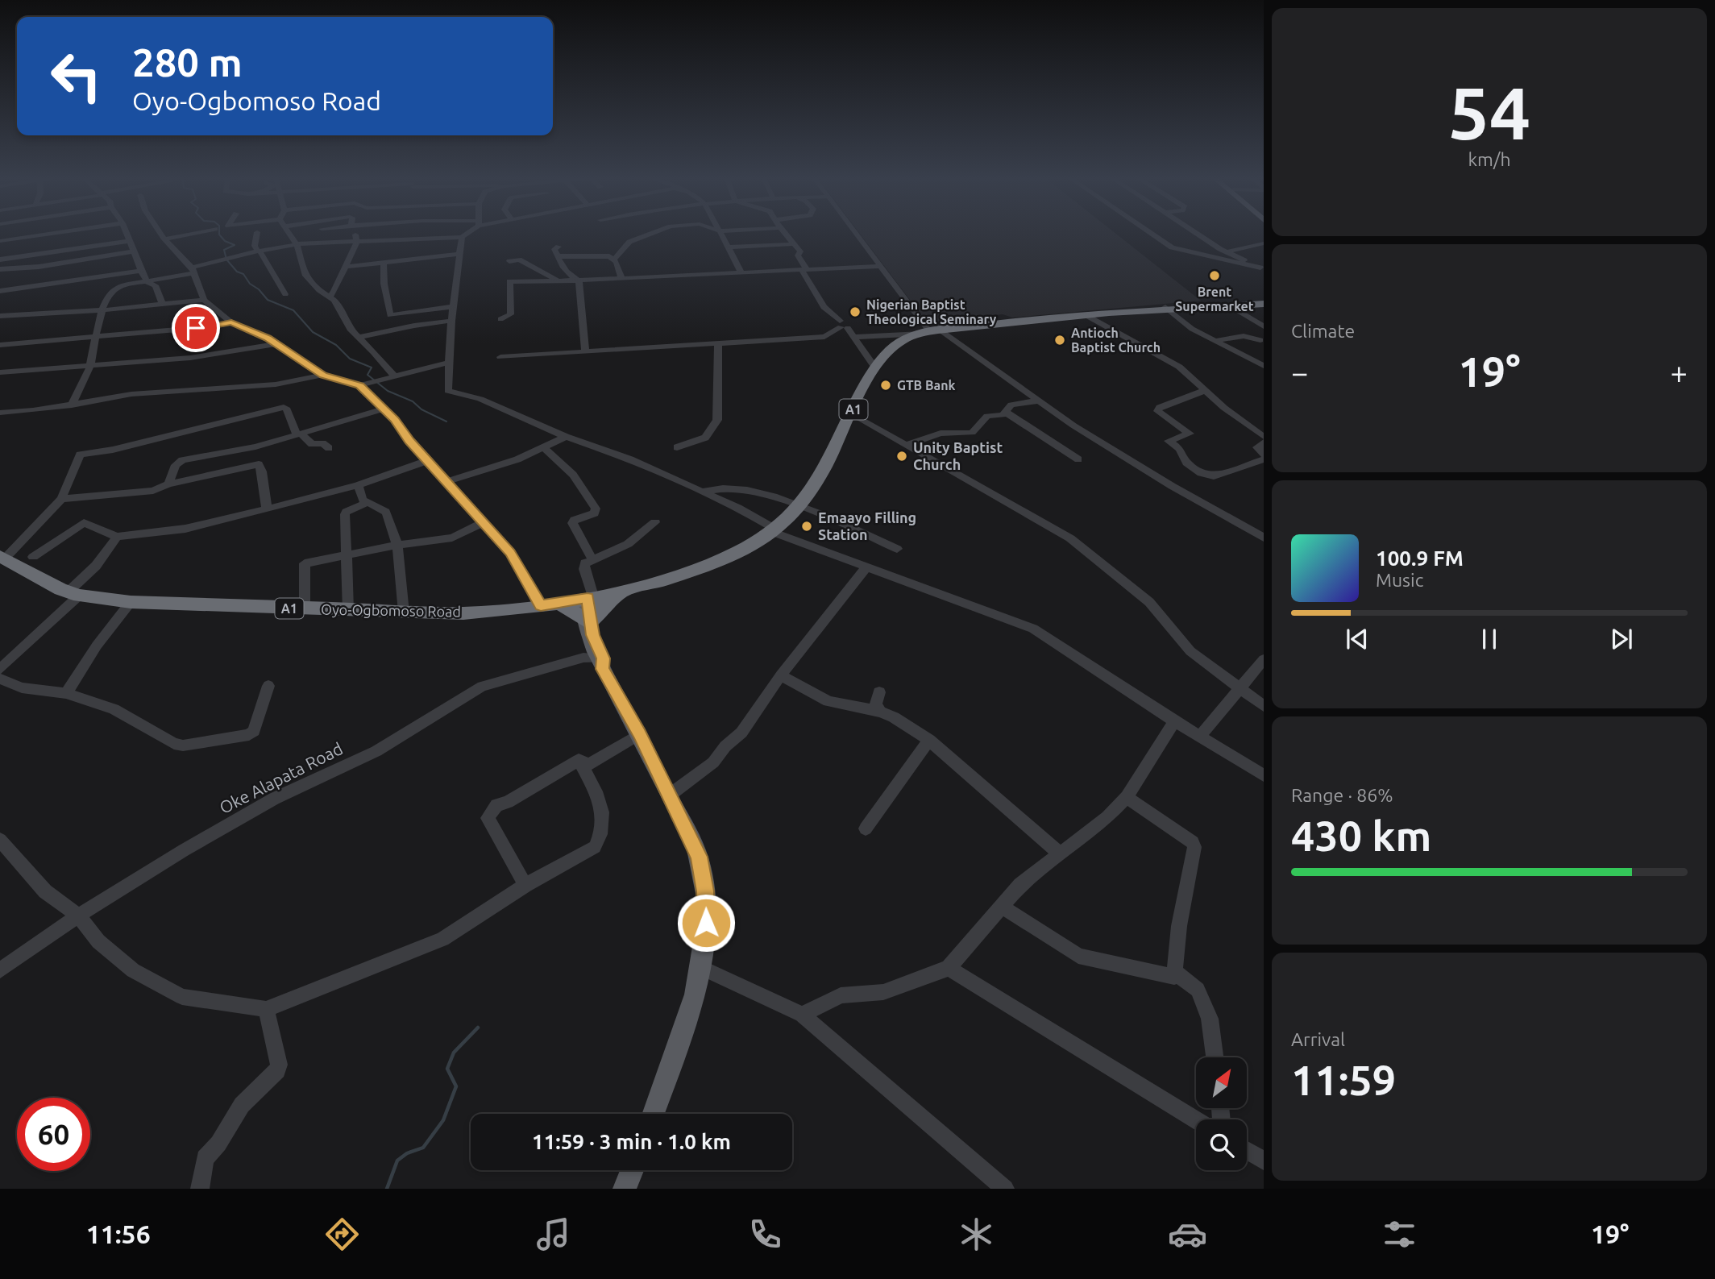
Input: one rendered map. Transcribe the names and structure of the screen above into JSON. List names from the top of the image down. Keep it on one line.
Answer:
{"streets":{"highway":["A1","Oyo-Ogbomoso Road"],"street":["Oke Alapata Road"]},"crossings":[["A1","Oyo-Ogbomoso Road"]],"places":["Brent Supermarket","Nigerian Baptist Theological Seminary","Antioch Baptist Church","GTB Bank","Unity Baptist Church","Emaayo Filling Station"],"north":"top right","page":{"tile":[["54","km/h"],"Climate",["Range · 86%","430 km"],["Arrival","11:59"]],"turn":["280 m","Oyo-Ogbomoso Road"],"heat":["−","19°","+"],"song":["100.9 FM","Music"],"limit":"60","trip":"11:59 · 3 min · 1.0 km","tabs":["11:56","19°"]}}
